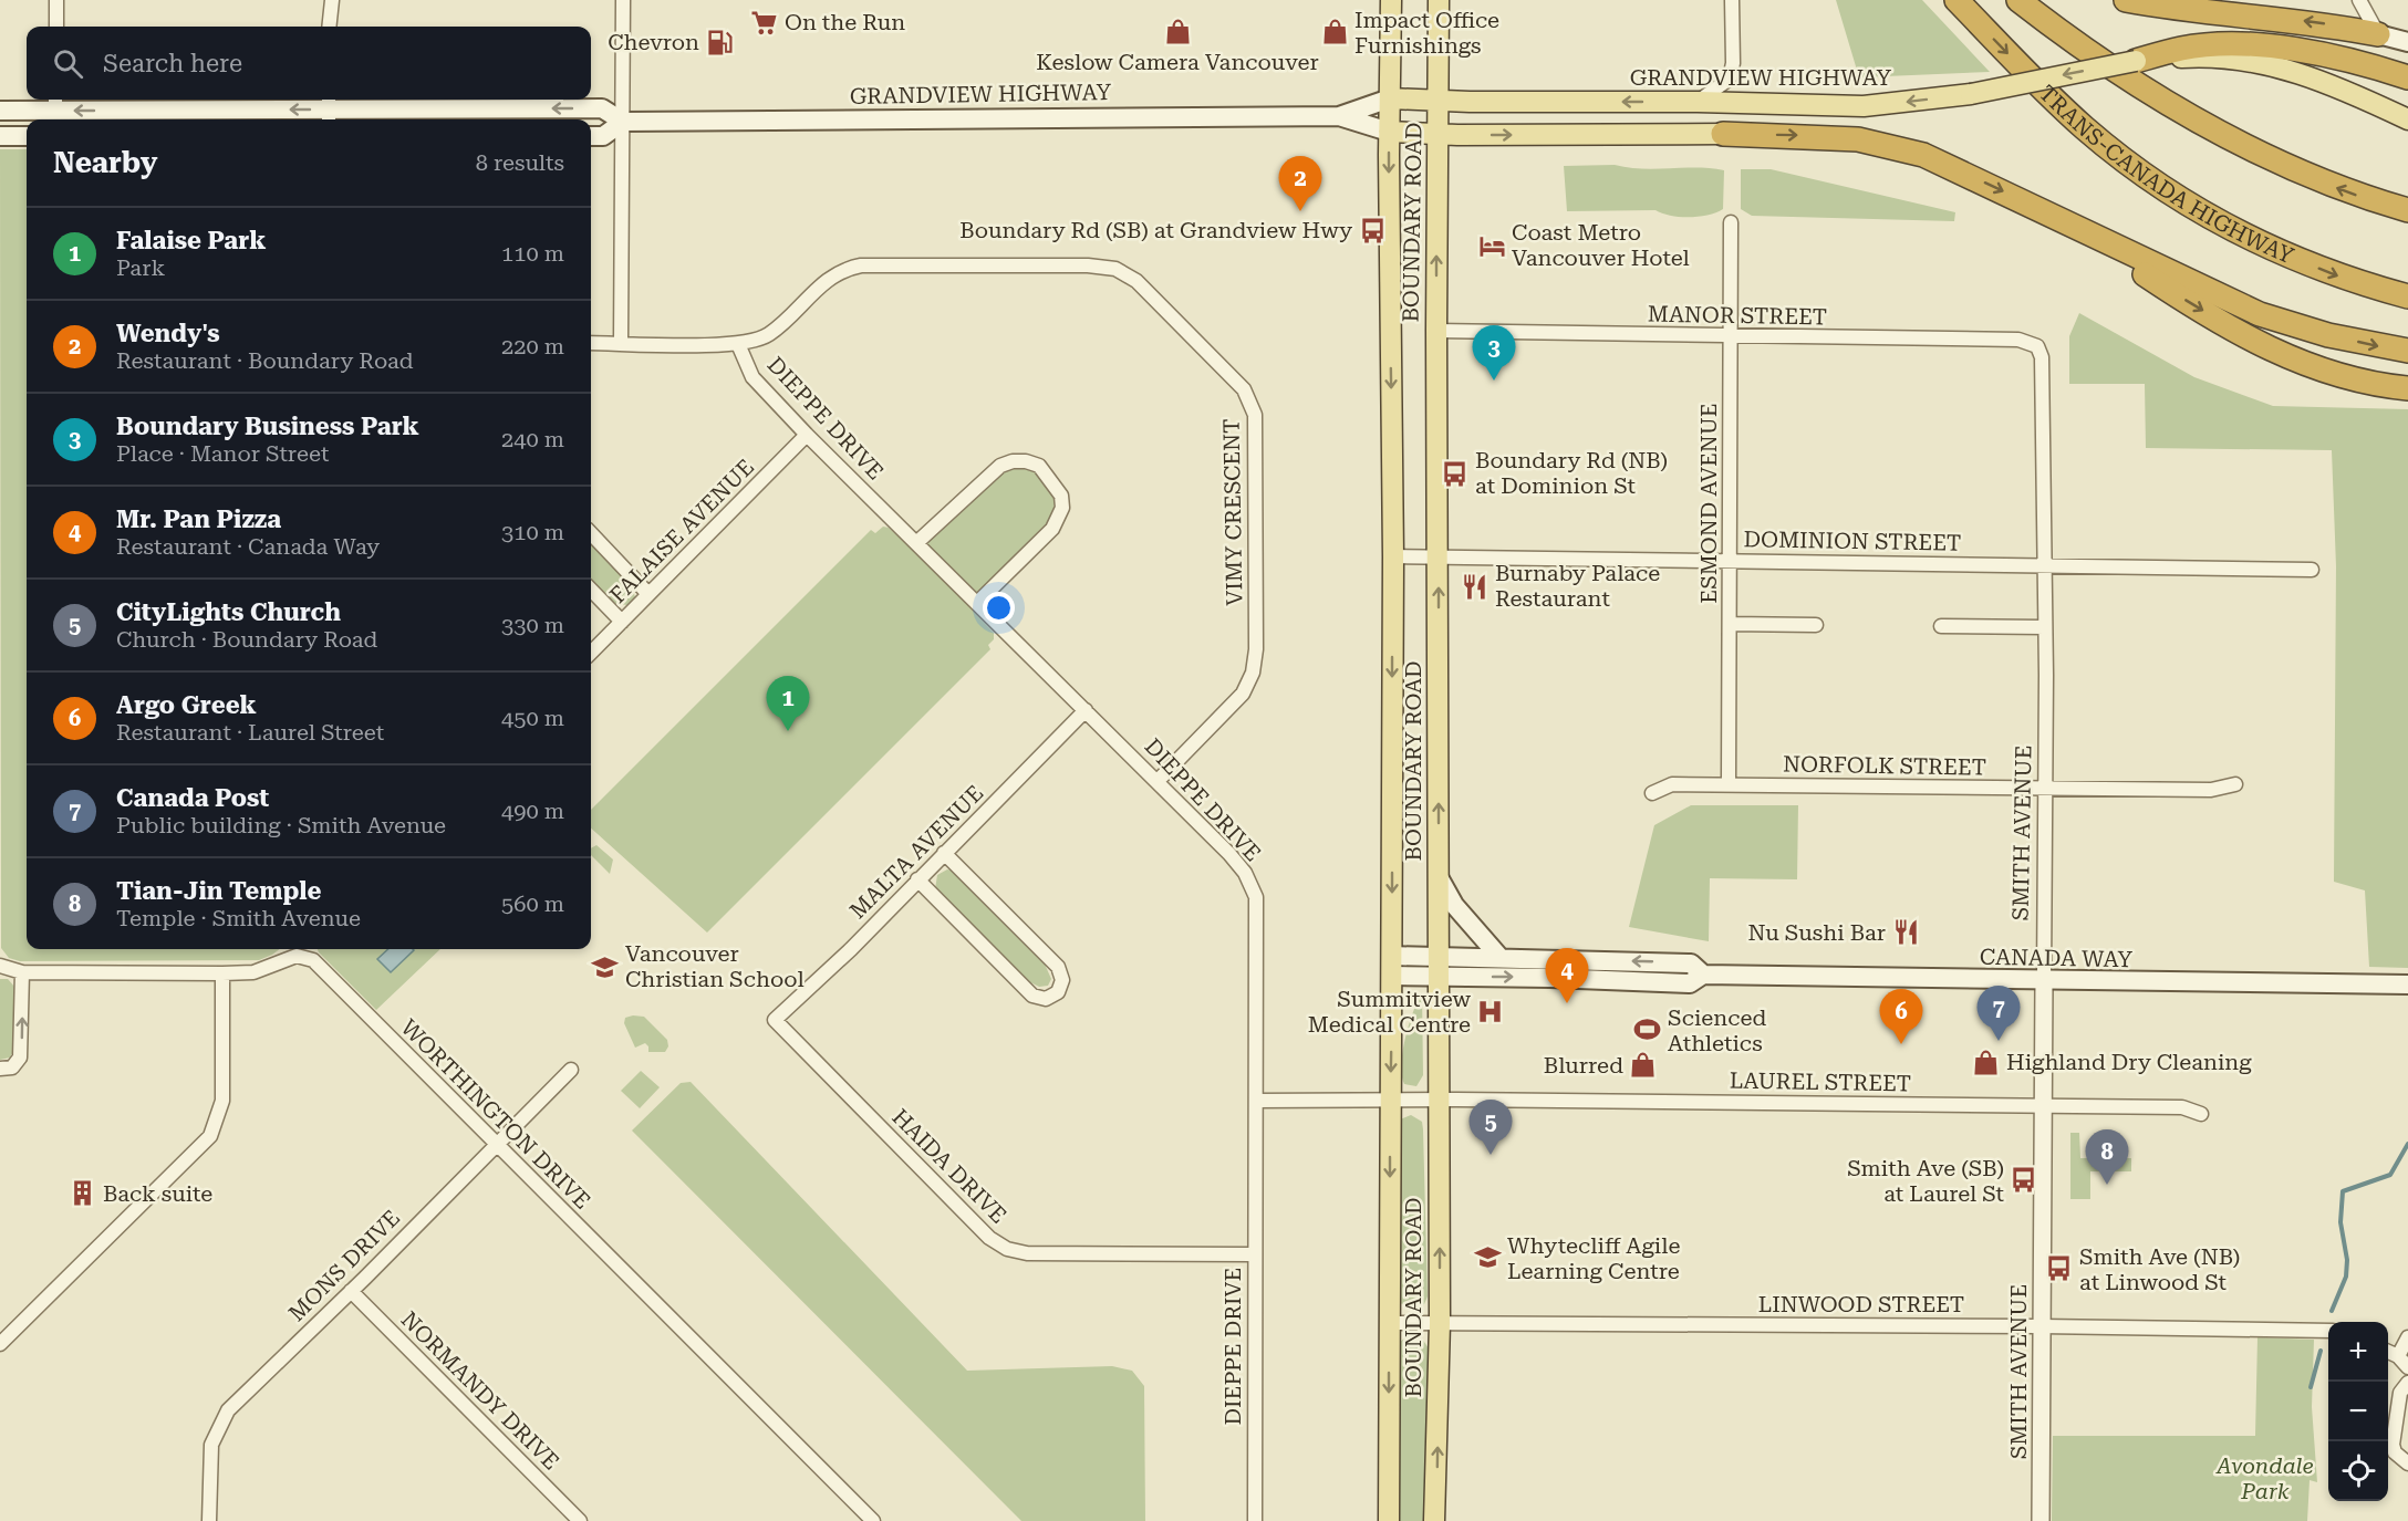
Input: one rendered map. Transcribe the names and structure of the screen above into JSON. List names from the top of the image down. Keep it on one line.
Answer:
{"streets":{"highway":["TRANS-CANADA HIGHWAY"],"main road":["GRANDVIEW HIGHWAY","BOUNDARY ROAD","CANADA WAY"],"street":["MANOR STREET","DIEPPE DRIVE","ESMOND AVENUE","VIMY CRESCENT","FALAISE AVENUE","DOMINION STREET","NORFOLK STREET","SMITH AVENUE","MALTA AVENUE","LAUREL STREET","WORTHINGTON DRIVE","HAIDA DRIVE","MONS DRIVE","LINWOOD STREET","NORMANDY DRIVE"]},"crossings":[["GRANDVIEW HIGHWAY","BOUNDARY ROAD"],["BOUNDARY ROAD","MANOR STREET"],["BOUNDARY ROAD","DOMINION STREET"],["BOUNDARY ROAD","CANADA WAY"],["BOUNDARY ROAD","LAUREL STREET"],["BOUNDARY ROAD","LINWOOD STREET"],["MANOR STREET","ESMOND AVENUE"],["MANOR STREET","SMITH AVENUE"],["DIEPPE DRIVE","VIMY CRESCENT"],["DIEPPE DRIVE","FALAISE AVENUE"],["DIEPPE DRIVE","MALTA AVENUE"],["DIEPPE DRIVE","LAUREL STREET"],["DIEPPE DRIVE","HAIDA DRIVE"],["ESMOND AVENUE","DOMINION STREET"],["ESMOND AVENUE","NORFOLK STREET"],["DOMINION STREET","SMITH AVENUE"],["NORFOLK STREET","SMITH AVENUE"],["SMITH AVENUE","CANADA WAY"],["SMITH AVENUE","LAUREL STREET"],["SMITH AVENUE","LINWOOD STREET"],["MALTA AVENUE","HAIDA DRIVE"],["WORTHINGTON DRIVE","MONS DRIVE"],["MONS DRIVE","NORMANDY DRIVE"]],"parks":["Avondale Park"],"places":{"supermarket":["On the Run"],"shop":["Keslow Camera Vancouver","Impact Office Furnishings","Highland Dry Cleaning","Blurred"],"fuel station":["Chevron"],"bus stop":["Boundary Rd (SB) at Grandview Hwy","Boundary Rd (NB) at Dominion St","Smith Ave (SB) at Laurel St","Smith Ave (NB) at Linwood St"],"hotel":["Coast Metro Vancouver Hotel"],"restaurant":["Burnaby Palace Restaurant","Nu Sushi Bar"],"school or university":["Vancouver Christian School","Whytecliff Agile Learning Centre"],"hospital":["Summitview Medical Centre"],"sports":["Scienced Athletics"],"building":["Back suite"]},"page":{"search":"Search here","heading":["Nearby","8 results"],"pins":["2","3","1","4","7","6","5","8"],"list":[{"mark":"1","name":"Falaise Park","note":"Park","value":"110 m"},{"mark":"2","name":"Wendy's","note":"Restaurant · Boundary Road","value":"220 m"},{"mark":"3","name":"Boundary Business Park","note":"Place · Manor Street","value":"240 m"},{"mark":"4","name":"Mr. Pan Pizza","note":"Restaurant · Canada Way","value":"310 m"},{"mark":"5","name":"CityLights Church","note":"Church · Boundary Road","value":"330 m"},{"mark":"6","name":"Argo Greek","note":"Restaurant · Laurel Street","value":"450 m"},{"mark":"7","name":"Canada Post","note":"Public building · Smith Avenue","value":"490 m"},{"mark":"8","name":"Tian-Jin Temple","note":"Temple · Smith Avenue","value":"560 m"}],"map_buttons":["+","−"]}}
